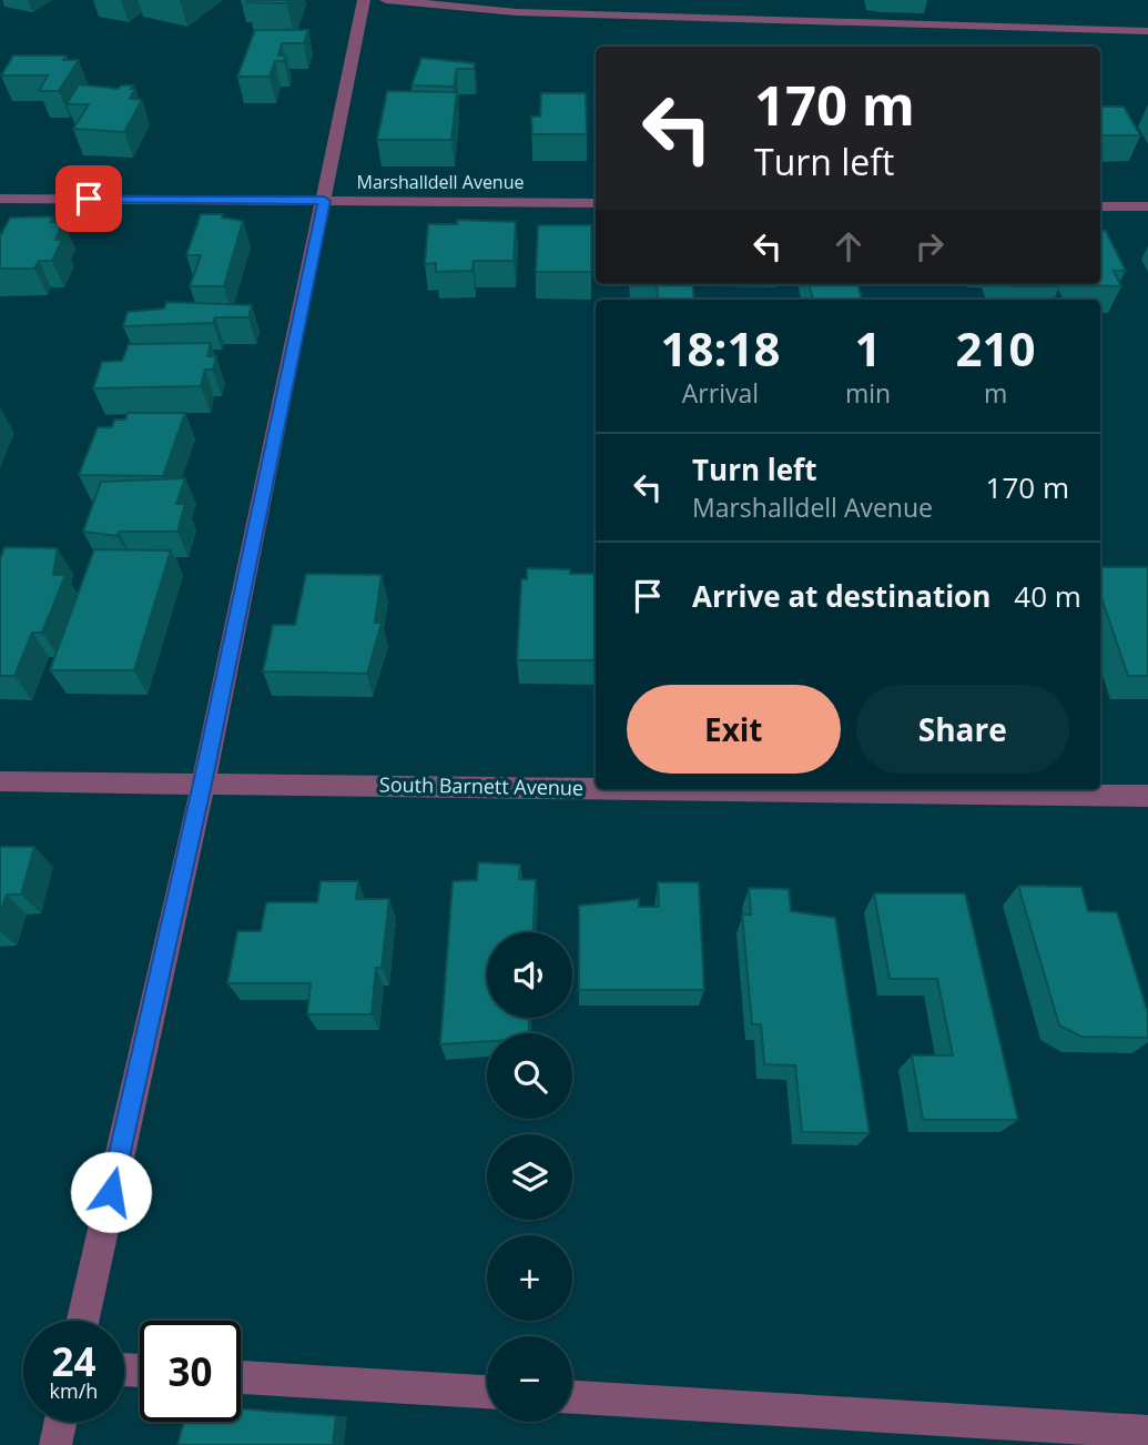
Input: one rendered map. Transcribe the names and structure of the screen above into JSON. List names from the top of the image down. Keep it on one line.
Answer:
{"streets":{"street":["Marshalldell Avenue","South Barnett Avenue"]},"page":{"turn":["170 m","Turn left"],"eta":["18:18","Arrival","1","min","210","m"],"list":[{"name":"Turn left","note":"Marshalldell Avenue","value":"170 m"},{"name":"Arrive at destination","value":"40 m"}],"buttons":["Exit","Share"],"map_buttons":["+","−"],"speed":"24 km/h","limit":"30"}}
